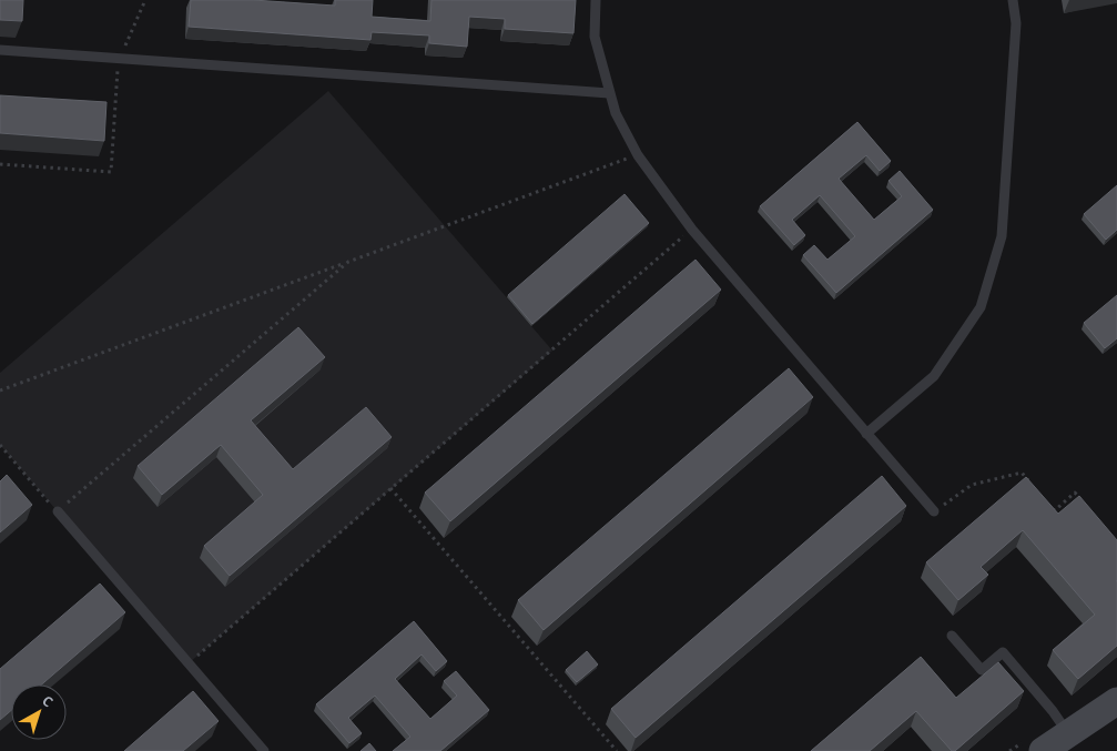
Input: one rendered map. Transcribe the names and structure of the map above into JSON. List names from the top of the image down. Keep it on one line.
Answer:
{"north":"top right"}
